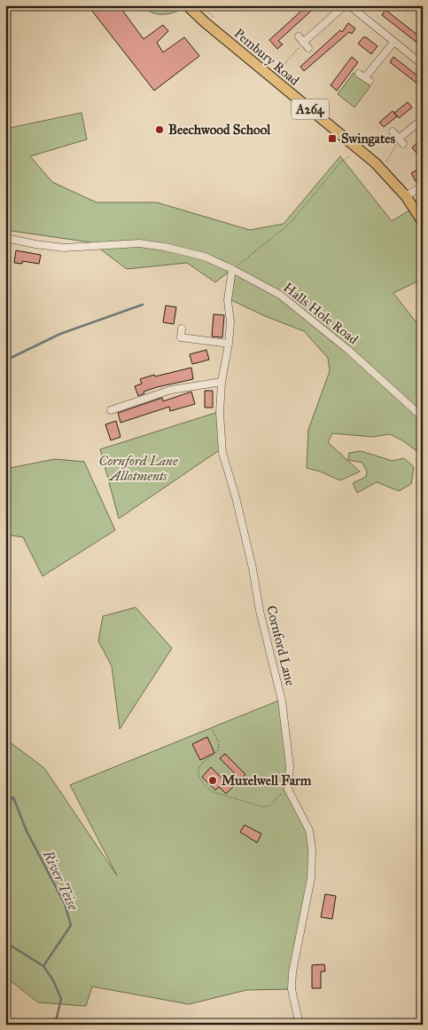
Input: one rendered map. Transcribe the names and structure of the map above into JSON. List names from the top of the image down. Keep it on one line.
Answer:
{"streets":{"main road":["Pembury Road","A264"],"street":["Halls Hole Road","Cornford Lane"]},"crossings":[["Halls Hole Road","Cornford Lane"]],"water":["River Teise"],"parks":["Cornford Lane Allotments"],"places":{"other":["Beechwood School","Muxelwell Farm"],"transit":["Swingates"]}}
